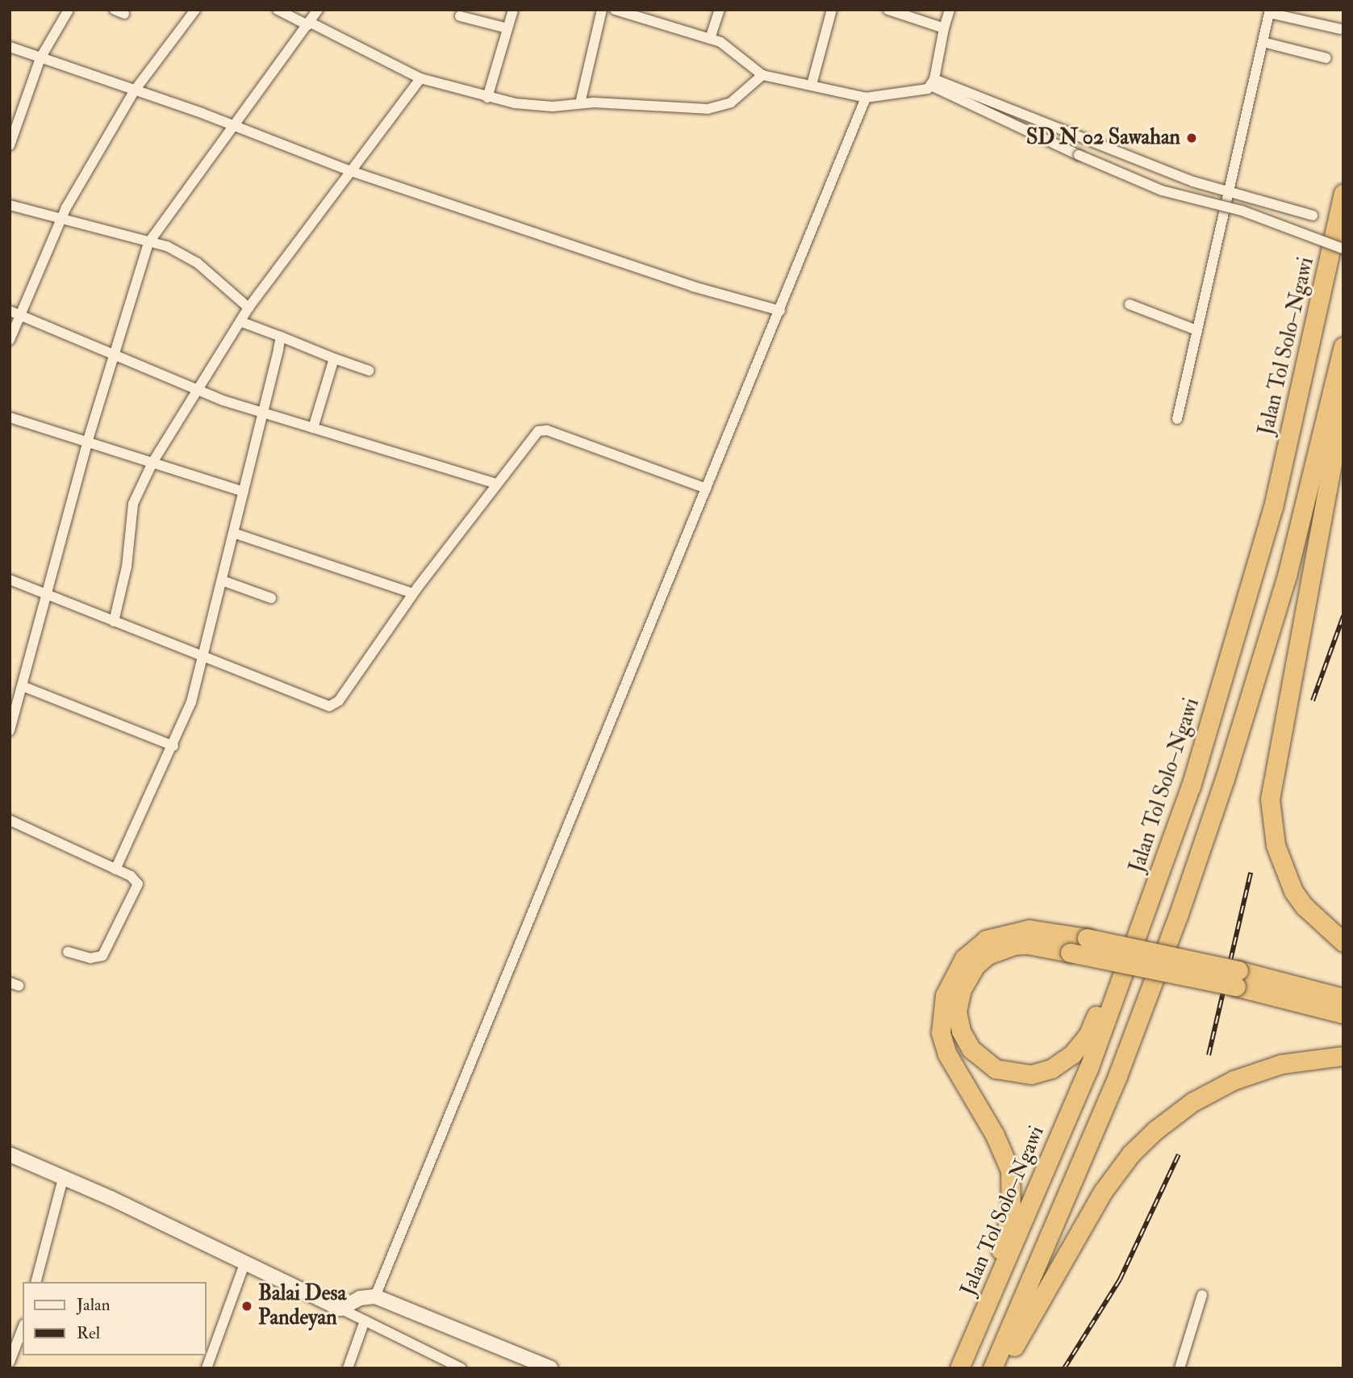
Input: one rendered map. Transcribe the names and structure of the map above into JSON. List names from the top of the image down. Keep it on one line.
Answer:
{"streets":{"highway":["Jalan Tol Solo–Ngawi"]},"places":["SD N 02 Sawahan","Balai Desa Pandeyan"],"legend":["Jalan","Rel"]}
